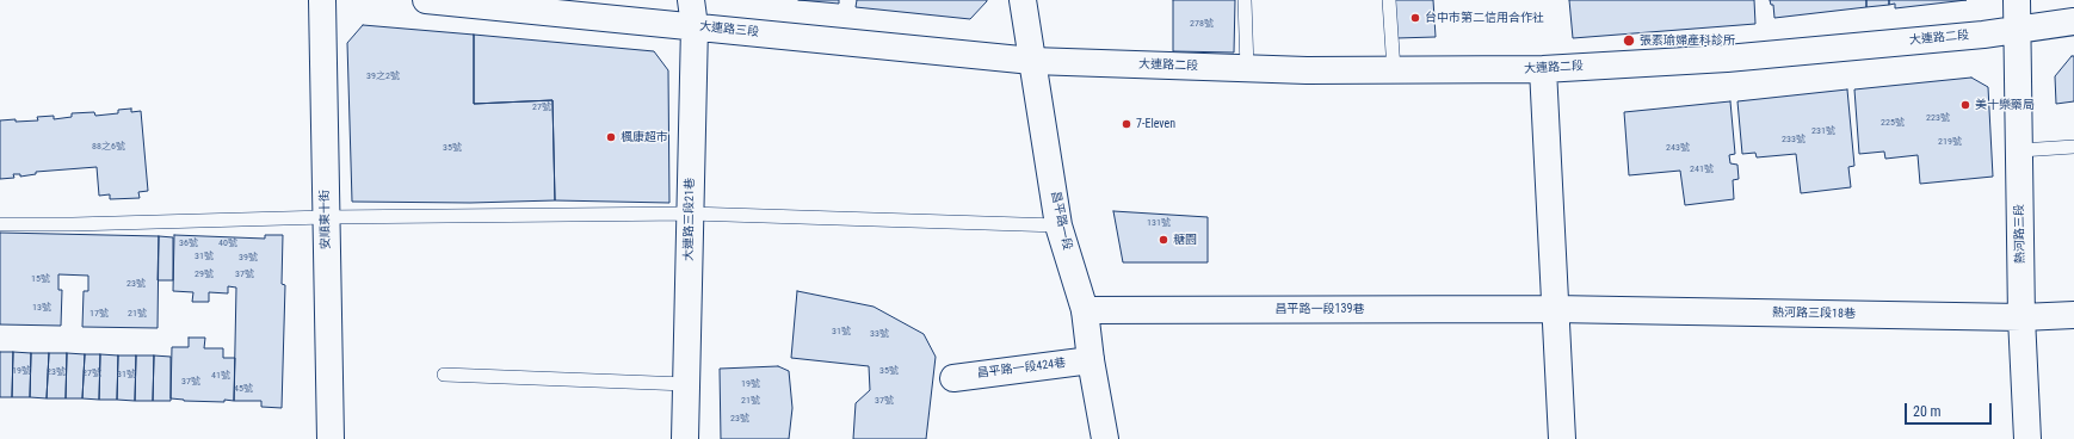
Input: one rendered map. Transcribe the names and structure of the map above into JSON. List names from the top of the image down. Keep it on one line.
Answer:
{"streets":{"street":["大連路三段","大連路二段","安順東十街","大連路三段21巷","昌平路一段","熱河路三段","昌平路一段139巷","熱河路三段18巷","昌平路一段424巷"]},"crossings":[["大連路三段","大連路二段"],["大連路三段","大連路三段21巷"],["大連路三段","昌平路一段"],["大連路二段","昌平路一段"],["大連路二段","熱河路三段"],["昌平路一段","昌平路一段139巷"],["昌平路一段","昌平路一段424巷"],["熱河路三段","熱河路三段18巷"],["昌平路一段139巷","熱河路三段18巷"]],"places":["台中市第二信用合作社","張素瑜婦產科診所","美十樂藥局","7-Eleven","楓康超市","糖園"],"house_numbers":["278號","39之2號","27號","223號","225號","231號","233號","219號","88之6號","35號","243號","241號","131號","36號","40號","31號","39號","29號","37號","15號","23號","13號","17號","21號","31號","33號","19號","35號","23號","27號","31號","41號","37號","19號","45號","21號","37號","23號"],"scale_bar":"20 m"}
